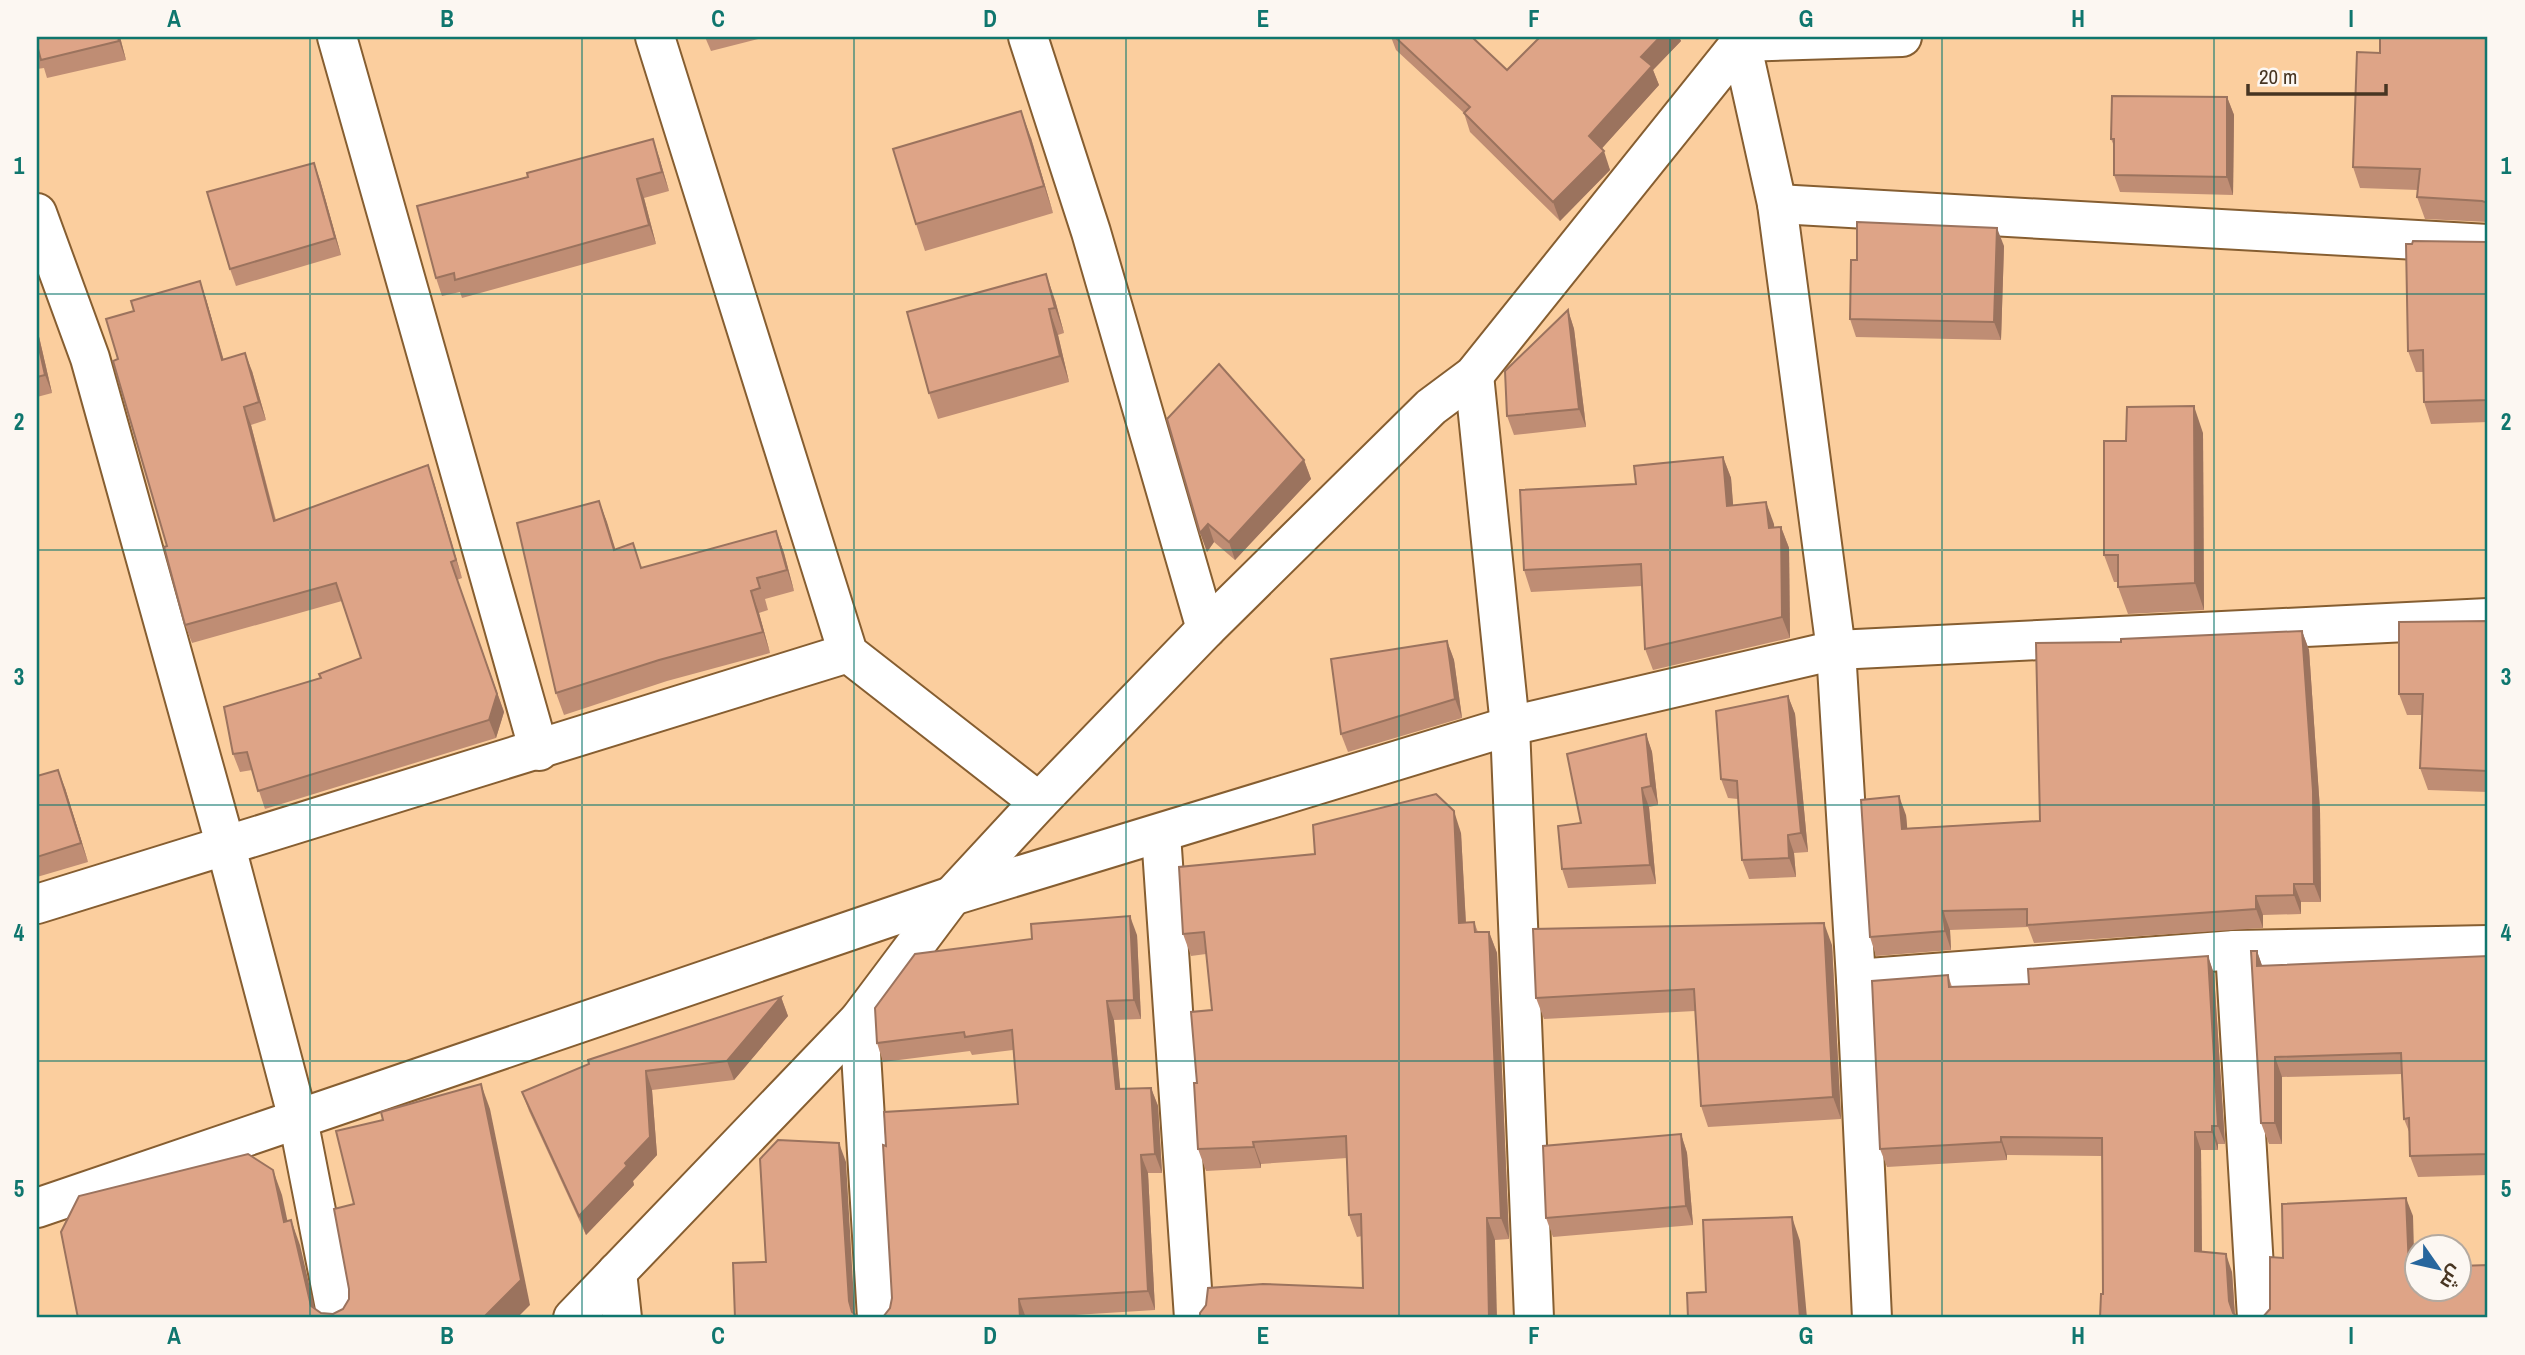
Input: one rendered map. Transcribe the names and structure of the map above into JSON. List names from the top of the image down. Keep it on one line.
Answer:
{"scale_bar":"20 m","north":"bottom right","grid":{"columns":["A","B","C","D","E","F","G","H","I"],"rows":["1","2","3","4","5"]}}
